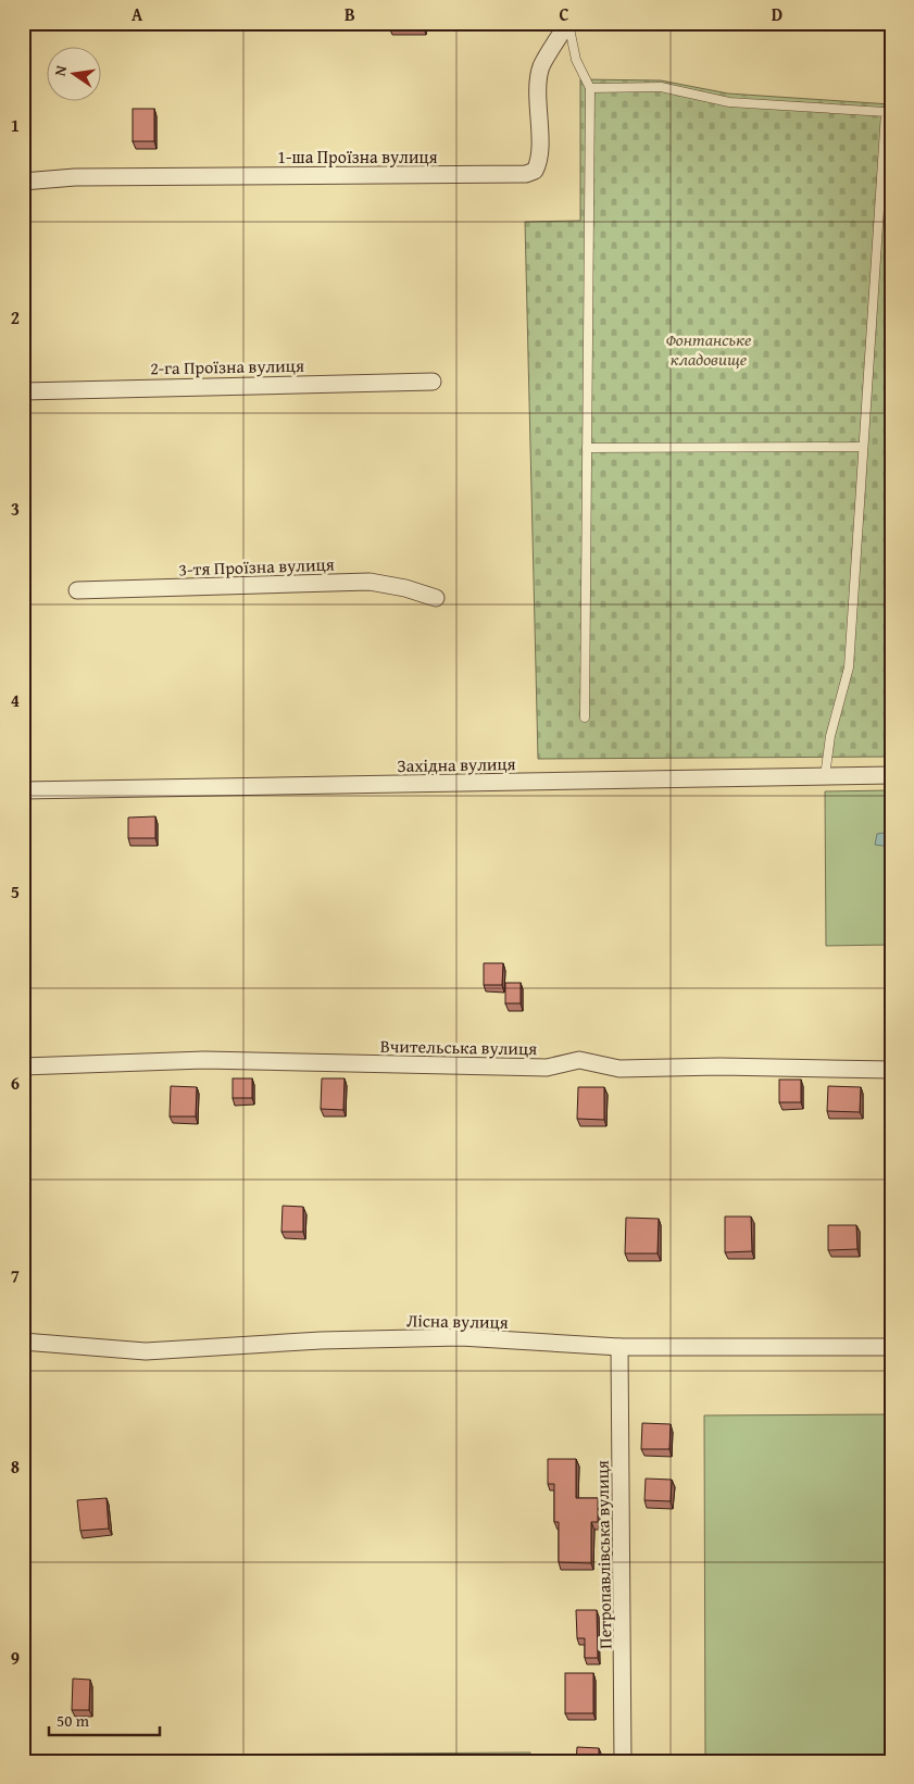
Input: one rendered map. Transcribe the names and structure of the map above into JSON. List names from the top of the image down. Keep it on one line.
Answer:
{"streets":{"street":["1-ша Проїзна вулиця","2-га Проїзна вулиця","3-тя Проїзна вулиця","Західна вулиця","Вчительська вулиця","Лісна вулиця","Петропавлівська вулиця"]},"crossings":[["Лісна вулиця","Петропавлівська вулиця"]],"parks":["Фонтанське кладовище"],"scale_bar":"50 m","north":"left","grid":{"columns":["A","B","C","D"],"rows":["1","2","3","4","5","6","7","8","9"]}}
